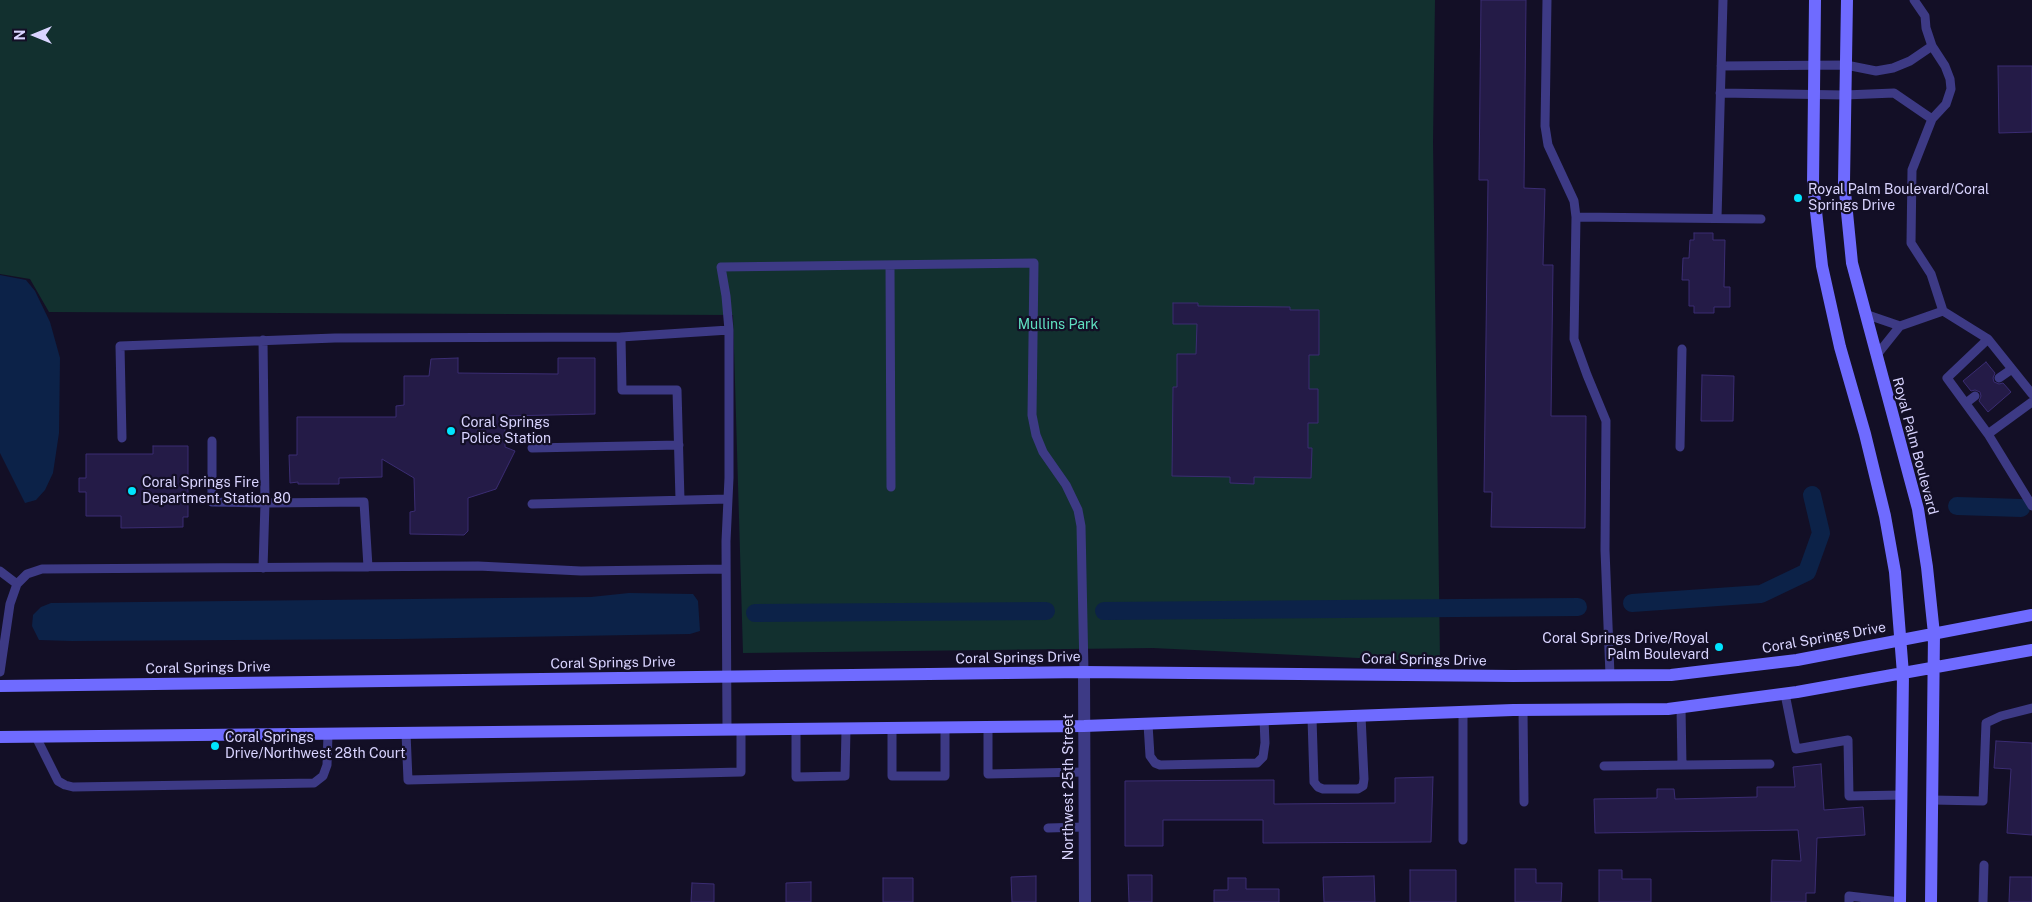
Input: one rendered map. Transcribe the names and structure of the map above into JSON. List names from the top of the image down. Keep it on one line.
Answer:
{"streets":{"main road":["Royal Palm Boulevard","Coral Springs Drive"],"street":["Northwest 25th Street"]},"crossings":[["Royal Palm Boulevard","Coral Springs Drive"],["Coral Springs Drive","Northwest 25th Street"]],"parks":["Mullins Park"],"places":["Royal Palm Boulevard/Coral Springs Drive","Coral Springs Police Station","Coral Springs Fire Department Station 80","Coral Springs Drive/Royal Palm Boulevard","Coral Springs Drive/Northwest 28th Court"],"north":"left"}
